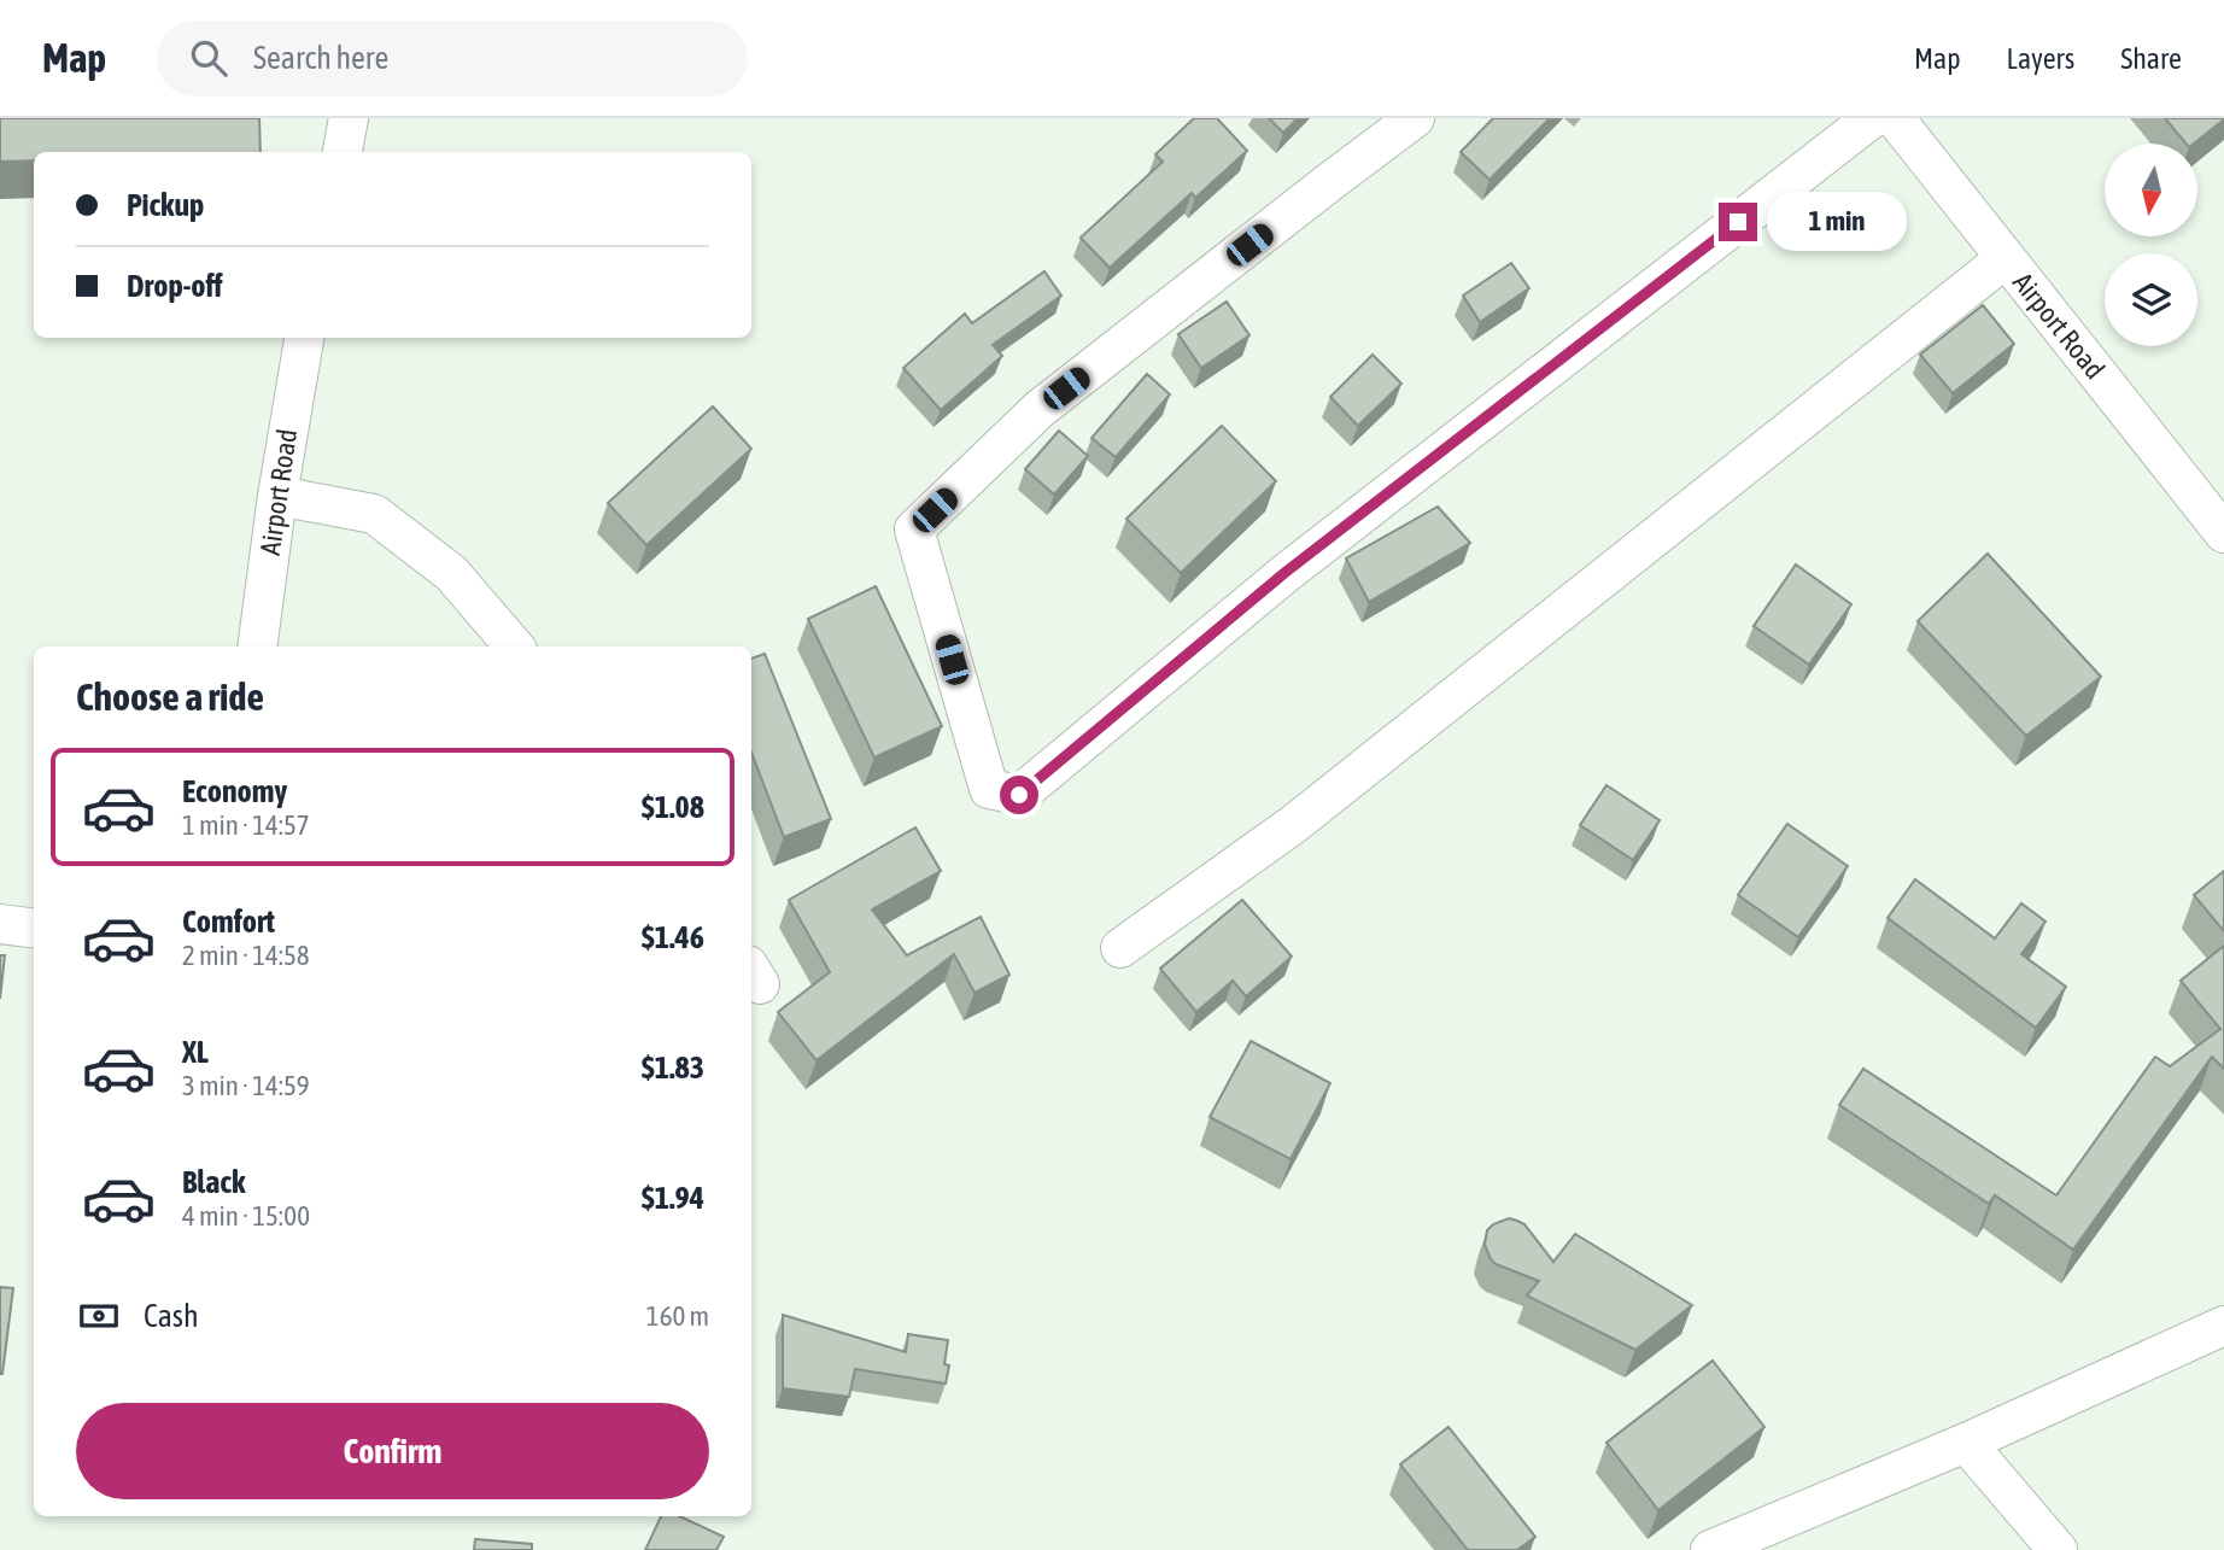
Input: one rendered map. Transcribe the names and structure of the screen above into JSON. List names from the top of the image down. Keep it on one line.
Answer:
{"streets":{"street":["Airport Road"]},"north":"bottom","page":{"header":"Map","search":"Search here","nav":["Map","Layers","Share"],"banner":["Pickup","Drop-off"],"bubble":"1 min","heading":"Choose a ride","list":[{"name":"Economy","note":"1 min · 14:57","value":"$1.08"},{"name":"Comfort","note":"2 min · 14:58","value":"$1.46"},{"name":"XL","note":"3 min · 14:59","value":"$1.83"},{"name":"Black","note":"4 min · 15:00","value":"$1.94"}],"pay":["Cash","160 m"],"buttons":"Confirm"}}
